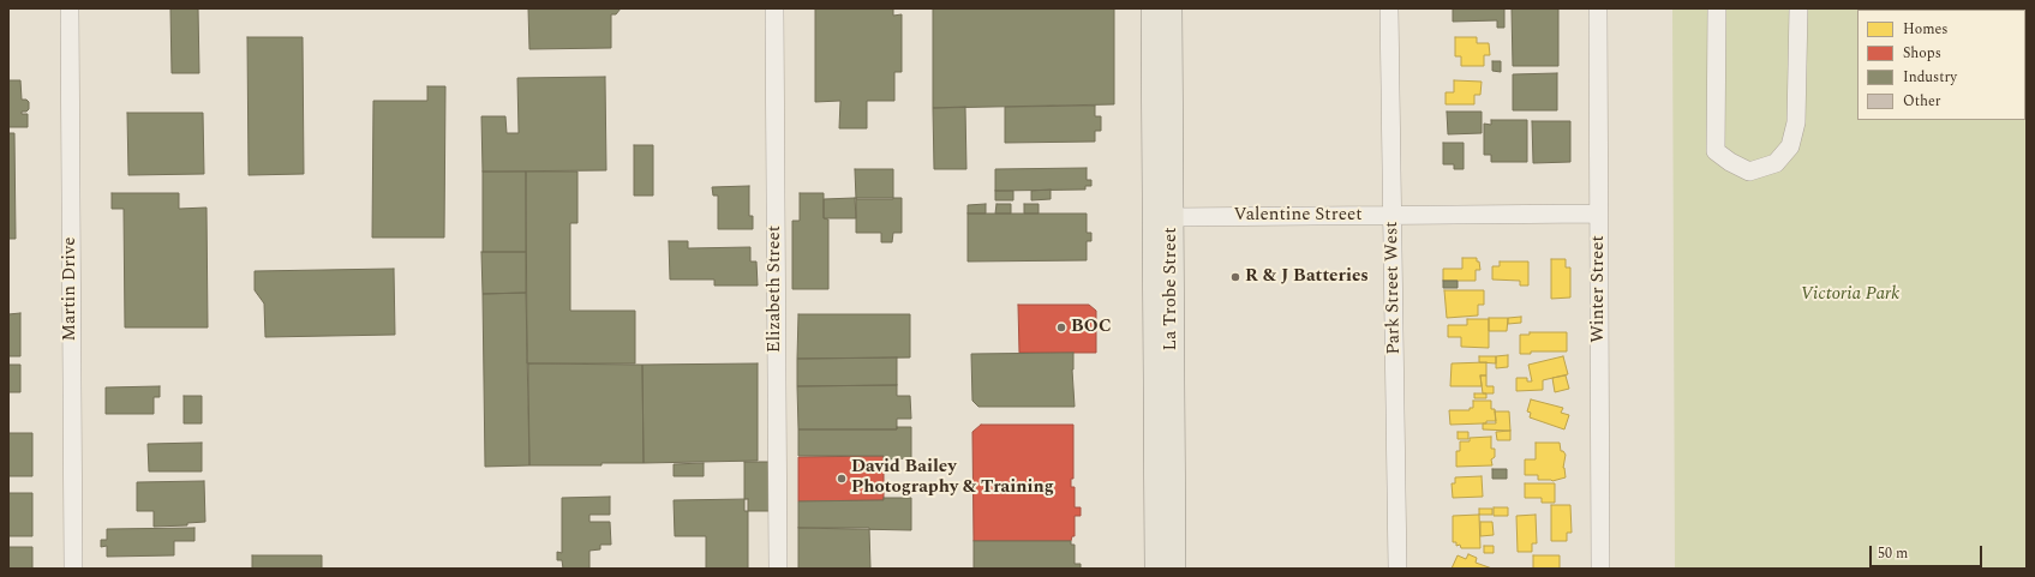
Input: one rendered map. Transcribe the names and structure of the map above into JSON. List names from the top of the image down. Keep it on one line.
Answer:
{"streets":{"main road":["La Trobe Street"],"street":["Valentine Street","Park Street West","Martin Drive","Elizabeth Street","Winter Street"]},"crossings":[["Valentine Street","Park Street West"],["Valentine Street","La Trobe Street"],["Valentine Street","Winter Street"]],"parks":["Victoria Park"],"places":["R & J Batteries","BOC","David Bailey Photography & Training"],"legend":["Homes","Shops","Industry","Other"],"scale_bar":"50 m"}
